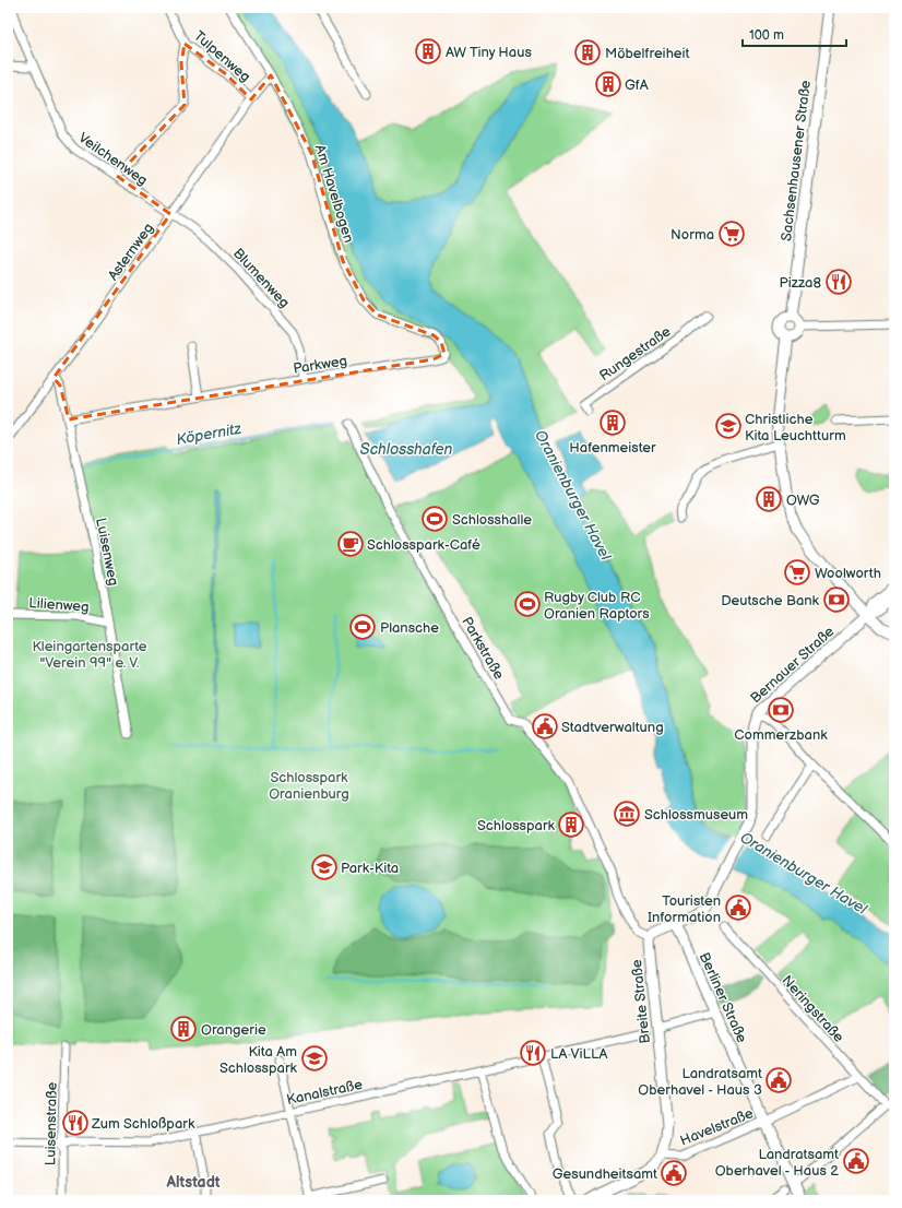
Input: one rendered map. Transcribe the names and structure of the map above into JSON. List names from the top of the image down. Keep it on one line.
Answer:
{"streets":{"main road":["Sachsenhausener Straße","Bernauer Straße","Berliner Straße","Breite Straße"],"street":["Tulpenweg","Veilchenweg","Am Havelbogen","Asternweg","Blumenweg","Rungestraße","Parkweg","Luisenweg","Lilienweg","Parkstraße","Neringstraße","Kanalstraße","Luisenstraße","Havelstraße"]},"crossings":[["Tulpenweg","Asternweg"],["Veilchenweg","Asternweg"],["Veilchenweg","Blumenweg"],["Am Havelbogen","Asternweg"],["Am Havelbogen","Parkweg"],["Asternweg","Blumenweg"],["Asternweg","Luisenweg"],["Blumenweg","Parkweg"],["Parkweg","Luisenweg"],["Luisenweg","Lilienweg"],["Parkstraße","Bernauer Straße"],["Parkstraße","Breite Straße"],["Bernauer Straße","Berliner Straße"],["Bernauer Straße","Breite Straße"],["Berliner Straße","Neringstraße"],["Berliner Straße","Havelstraße"],["Breite Straße","Havelstraße"],["Neringstraße","Havelstraße"],["Kanalstraße","Luisenstraße"]],"districts":["Altstadt"],"water":["Köpernitz","Schlosshafen","Oranienburger Havel"],"parks":["Kleingartensparte \"Verein 99\" e. V.","Schlosspark Oranienburg"],"places":{"building":["AW Tiny Haus","Möbelfreiheit","GfA","Hafenmeister","OWG","Schlosspark","Orangerie"],"supermarket":["Norma","Woolworth"],"restaurant":["Pizza8","LA ViLLA","Zum Schloßpark"],"school or university":["Christliche Kita Leuchtturm","Park-Kita","Kita Am Schlosspark"],"sports":["Schlosshalle","Rugby Club RC Oranien Raptors","Plansche"],"cafe":["Schlosspark-Café"],"bank":["Deutsche Bank","Commerzbank"],"public building":["Stadtverwaltung","Touristen Information","Landratsamt Oberhavel - Haus 3","Landratsamt Oberhavel - Haus 2","Gesundheitsamt"],"museum":["Schlossmuseum"]},"scale_bar":"100 m"}
